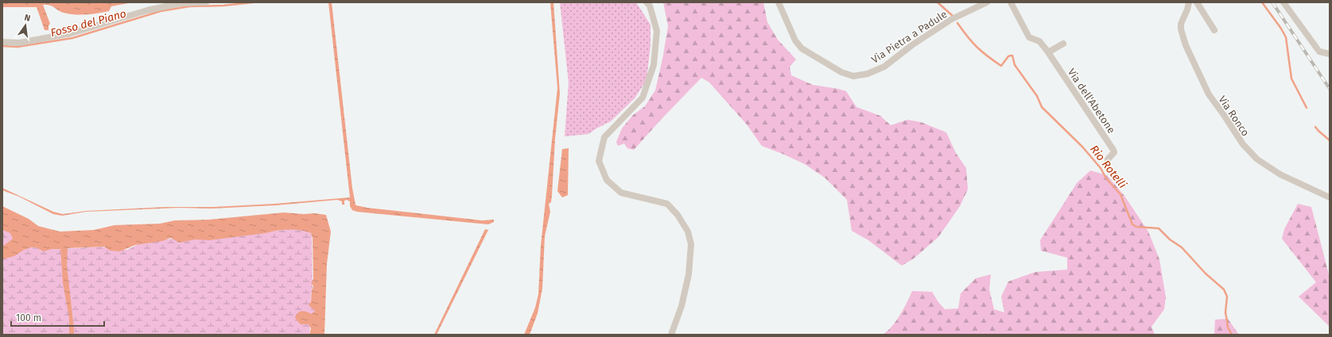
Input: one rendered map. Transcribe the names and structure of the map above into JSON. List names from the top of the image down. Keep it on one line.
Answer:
{"streets":{"street":["Via Pietra a Padule","Via dell'Abetone","Via Ronco"]},"water":["Fosso del Piano","Rio Rotelli"],"scale_bar":"100 m","north":"top"}
